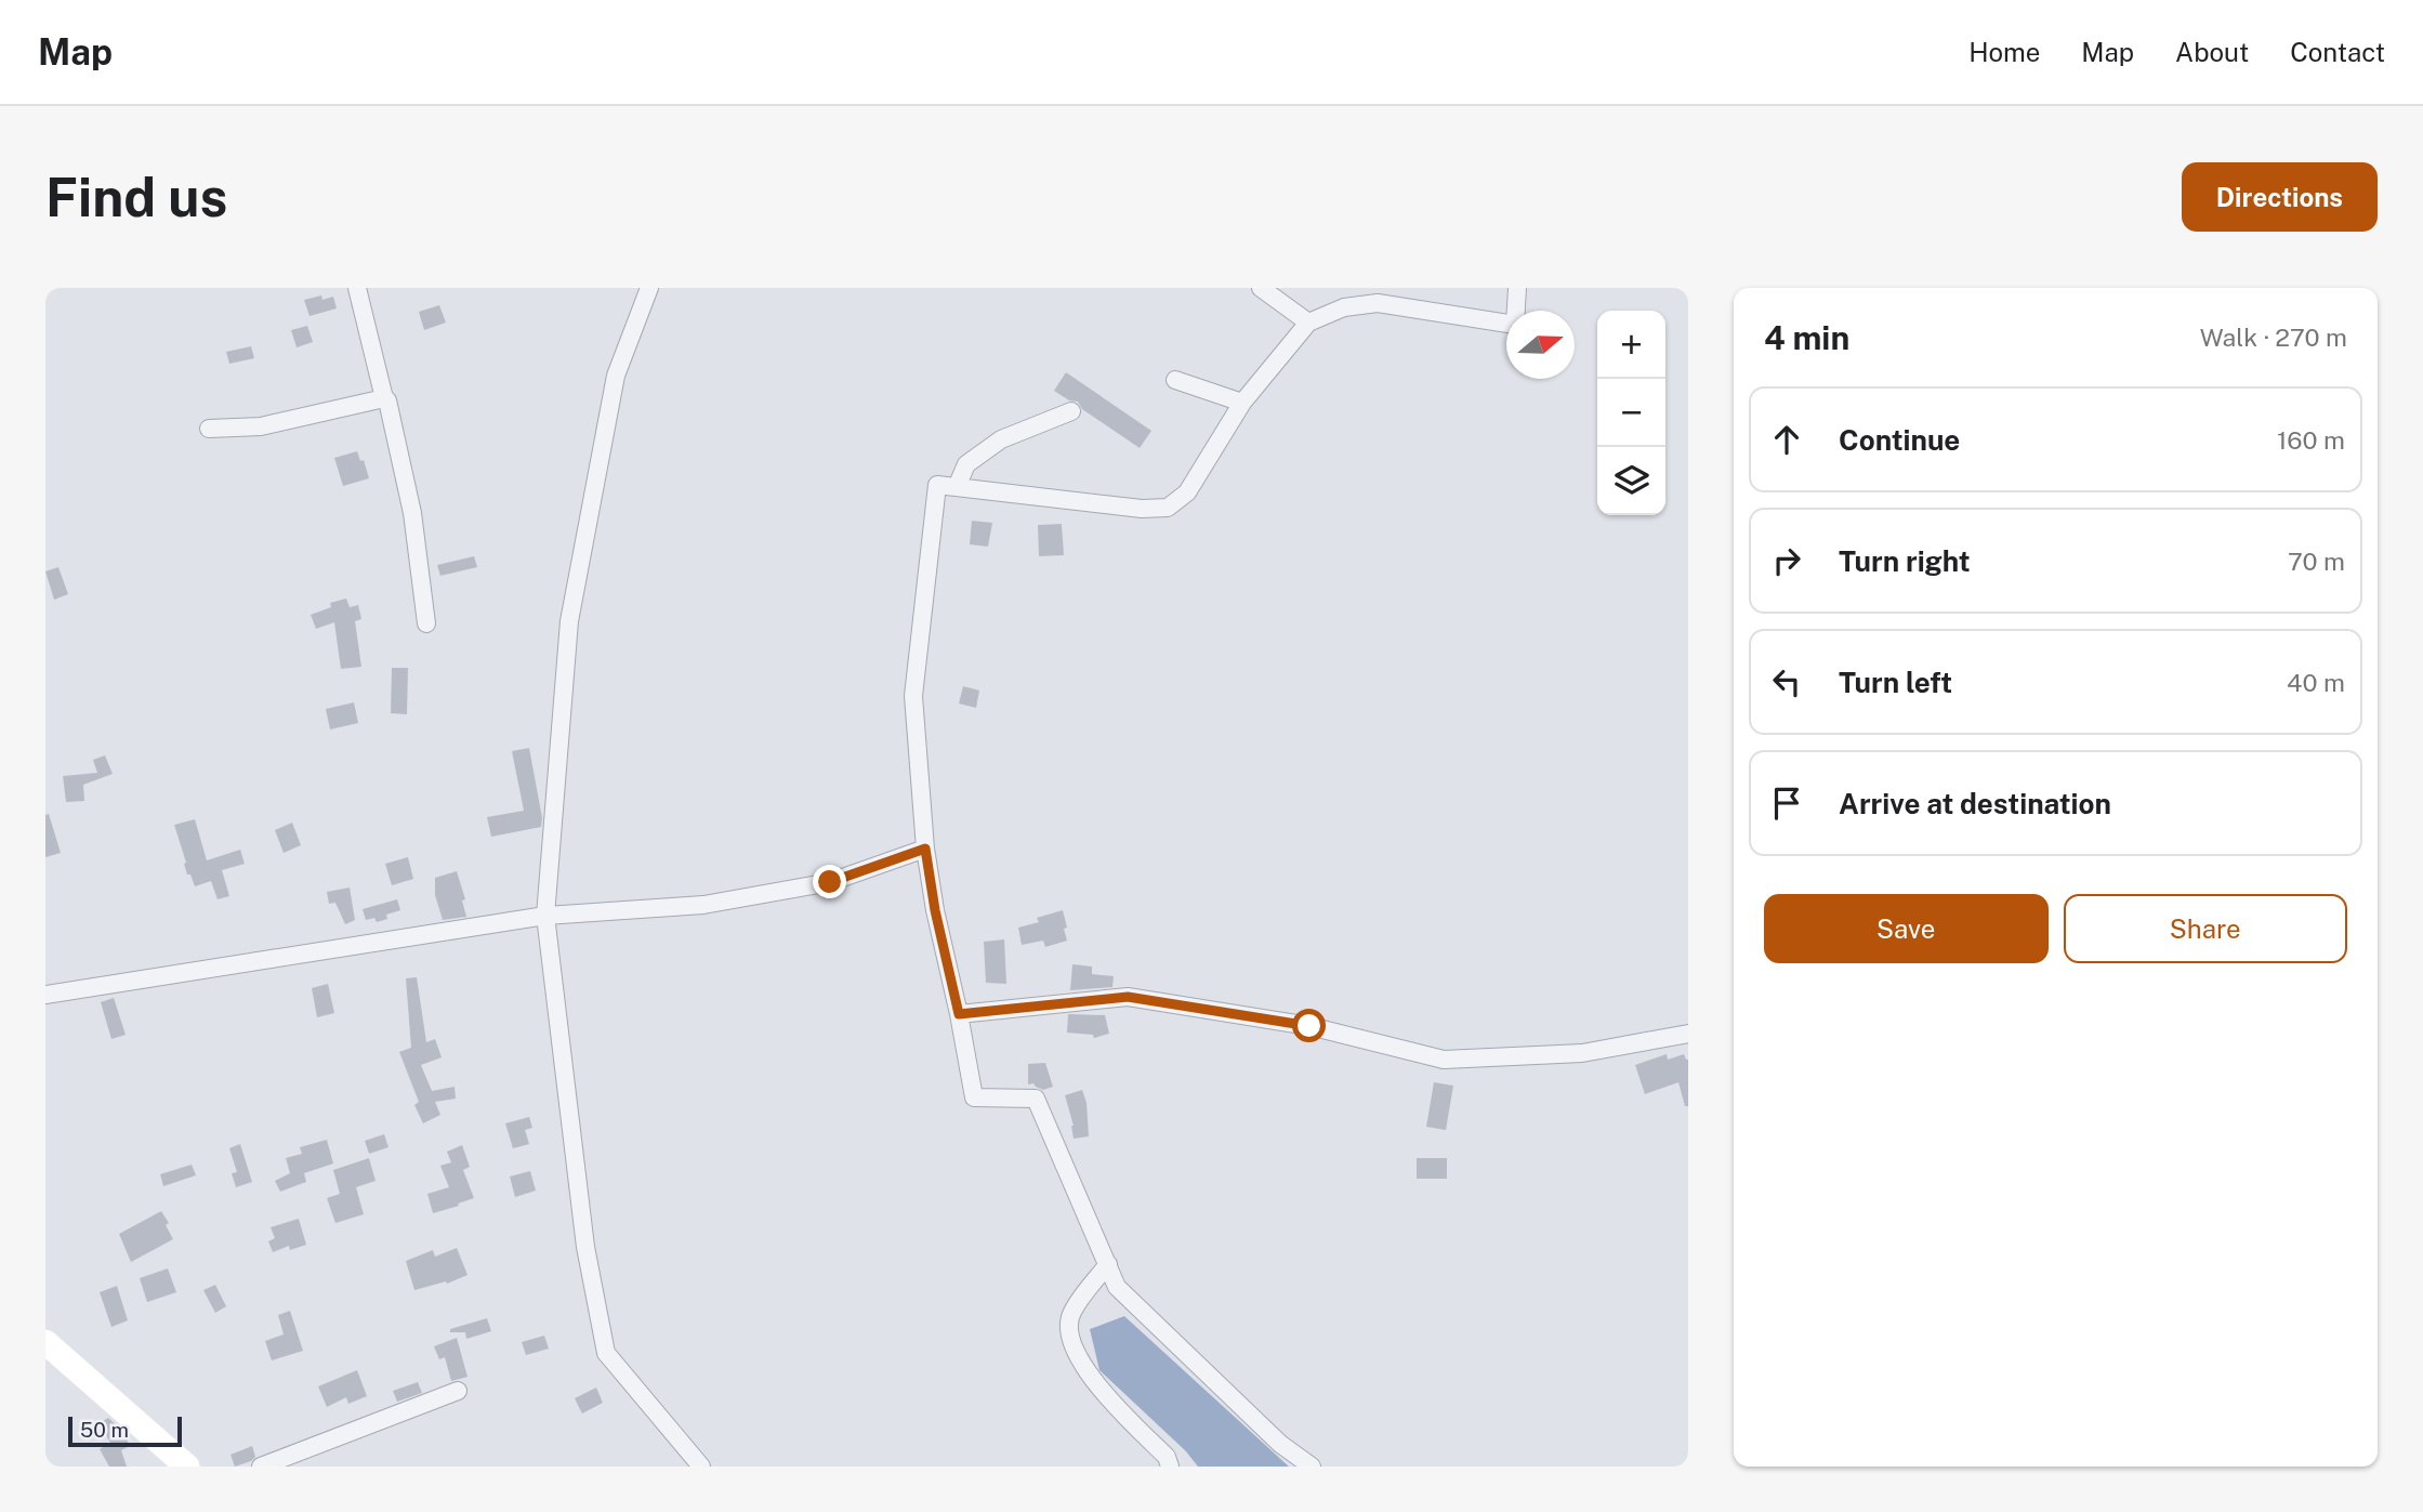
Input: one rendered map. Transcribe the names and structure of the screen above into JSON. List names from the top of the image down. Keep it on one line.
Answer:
{"scale_bar":"50 m","north":"right","page":{"header":"Map","nav":["Home","Map","About","Contact"],"buttons":["Directions",["Save","Share"]],"title":"Find us","heading":["4 min","Walk · 270 m"],"map_buttons":["+","−"],"list":[["Continue","160 m"],["Turn right","70 m"],["Turn left","40 m"],"Arrive at destination"],"scale":"50 m"}}
